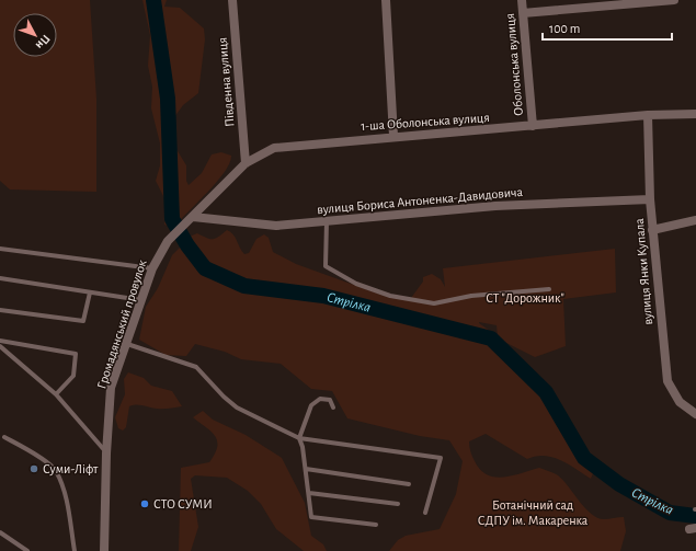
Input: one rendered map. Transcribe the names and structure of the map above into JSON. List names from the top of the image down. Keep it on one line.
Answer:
{"streets":{"street":["Оболонська вулиця","Південна вулиця","1-ша Оболонська вулиця","вулиця Бориса Антоненка-Давидовича","вулиця Янки Купала","Громадянський провулок"]},"crossings":[["Оболонська вулиця","1-ша Оболонська вулиця"],["Південна вулиця","1-ша Оболонська вулиця"],["1-ша Оболонська вулиця","вулиця Бориса Антоненка-Давидовича"],["1-ша Оболонська вулиця","вулиця Янки Купала"],["1-ша Оболонська вулиця","Громадянський провулок"],["вулиця Бориса Антоненка-Давидовича","вулиця Янки Купала"]],"water":["Стрілка"],"parks":["СТ \"Дорожник\"","Ботанічний сад СДПУ ім. Макаренка"],"places":["Суми-Ліфт","СТО СУМИ"],"scale_bar":"100 m","north":"bottom right"}
